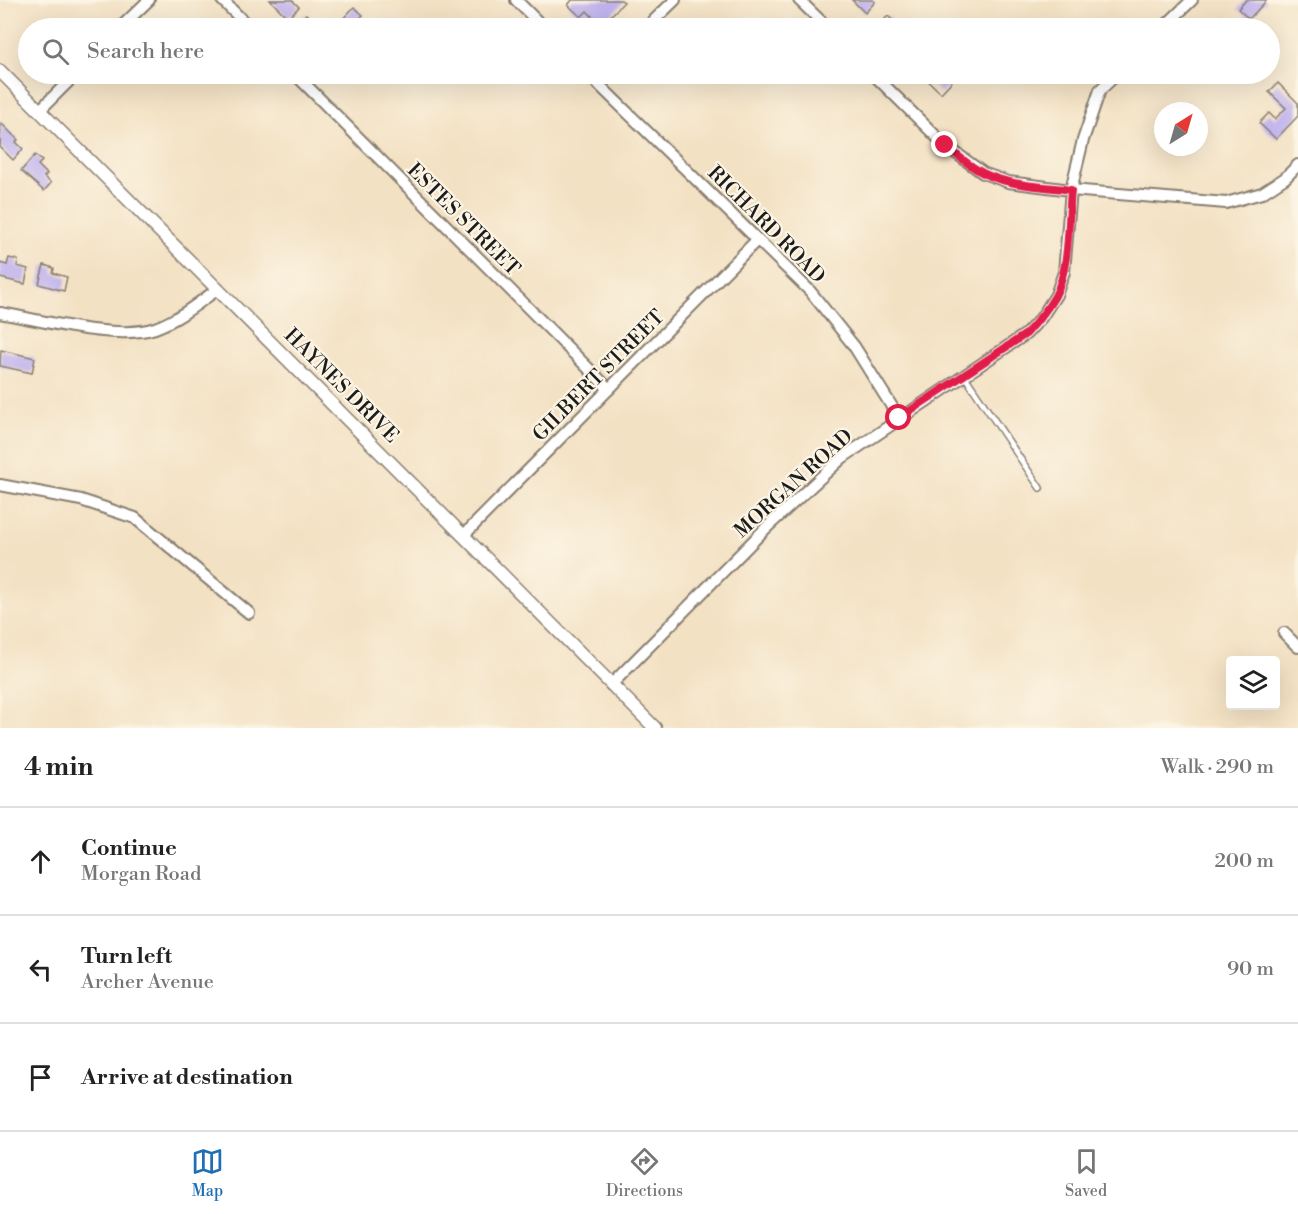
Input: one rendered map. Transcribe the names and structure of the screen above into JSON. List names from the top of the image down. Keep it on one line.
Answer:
{"streets":{"street":["ESTES STREET","RICHARD ROAD","GILBERT STREET","HAYNES DRIVE","MORGAN ROAD"]},"crossings":[["ESTES STREET","GILBERT STREET"],["RICHARD ROAD","GILBERT STREET"],["RICHARD ROAD","MORGAN ROAD"],["GILBERT STREET","HAYNES DRIVE"],["HAYNES DRIVE","MORGAN ROAD"]],"north":"top right","page":{"search":"Search here","heading":["4 min","Walk · 290 m"],"list":[["Continue","Morgan Road","200 m"],["Turn left","Archer Avenue","90 m"],"Arrive at destination"],"nav":["Map","Directions","Saved"]}}
